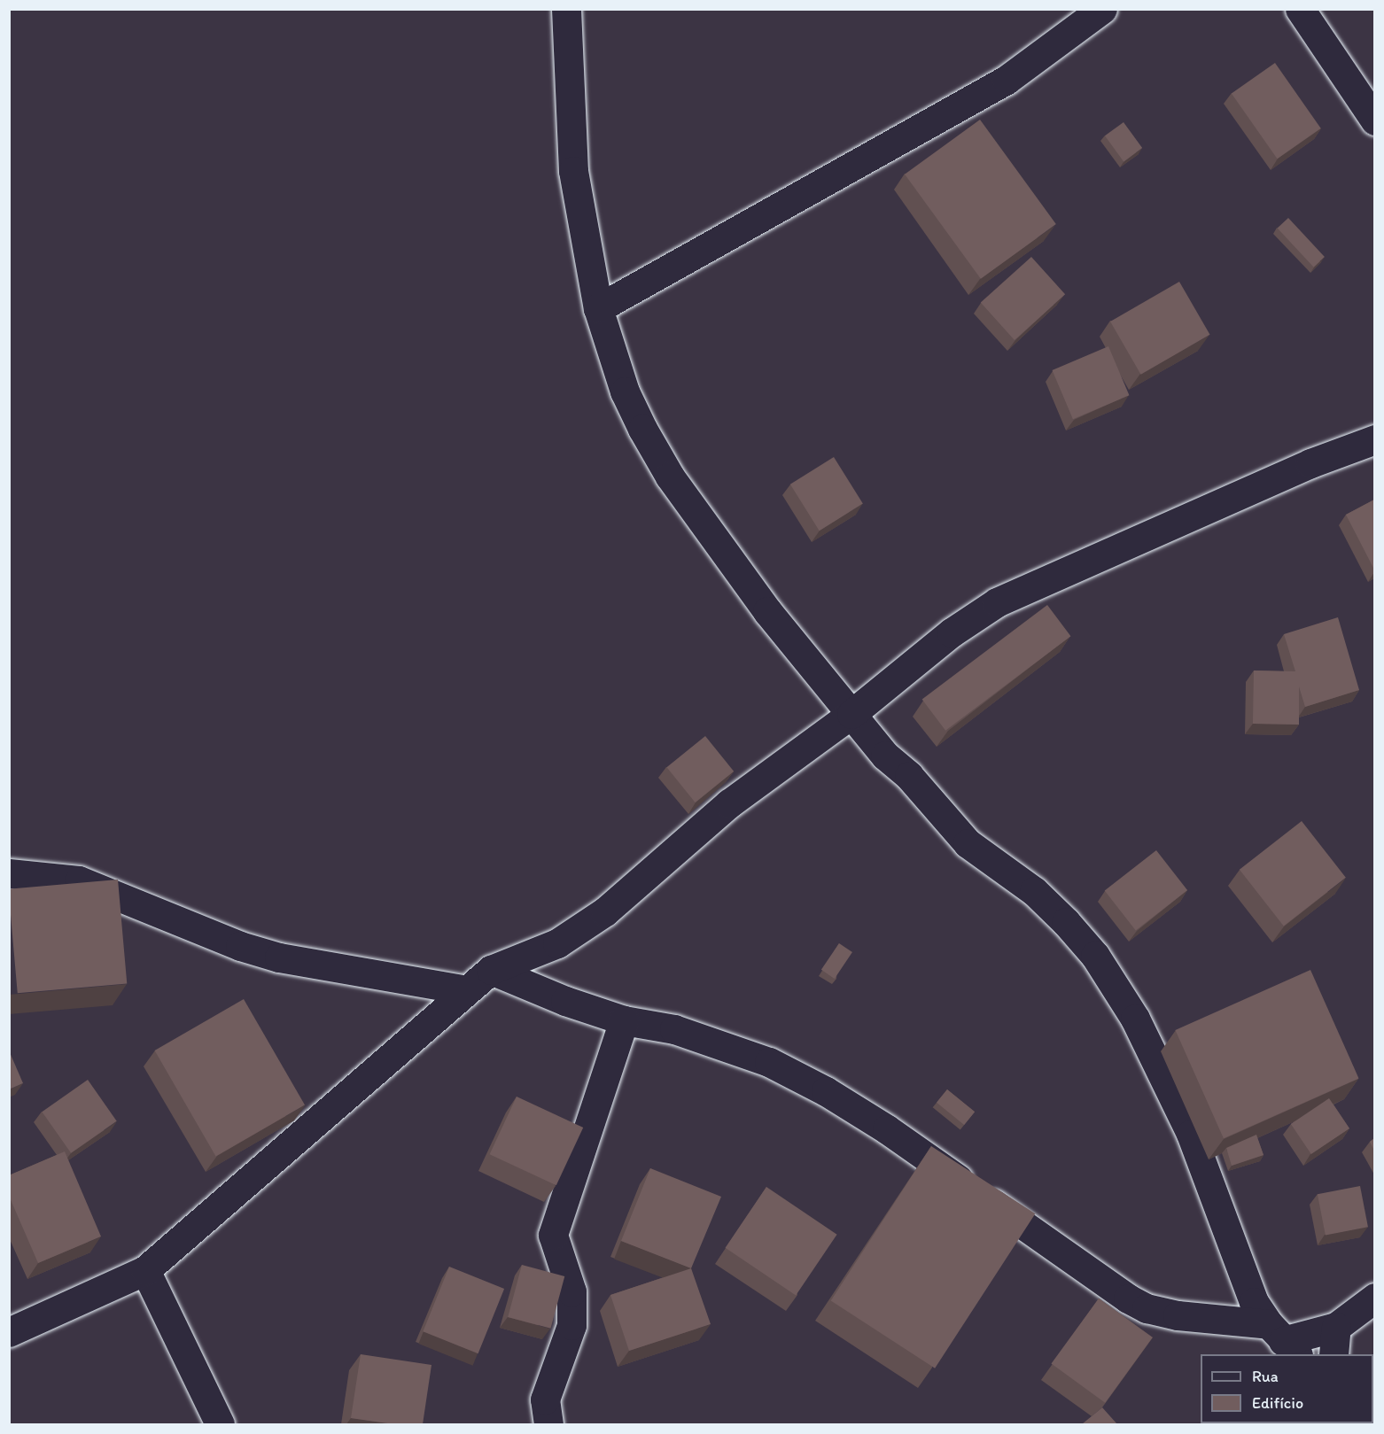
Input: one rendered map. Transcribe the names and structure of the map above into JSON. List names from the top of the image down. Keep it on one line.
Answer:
{"legend":["Rua","Edifício"]}
